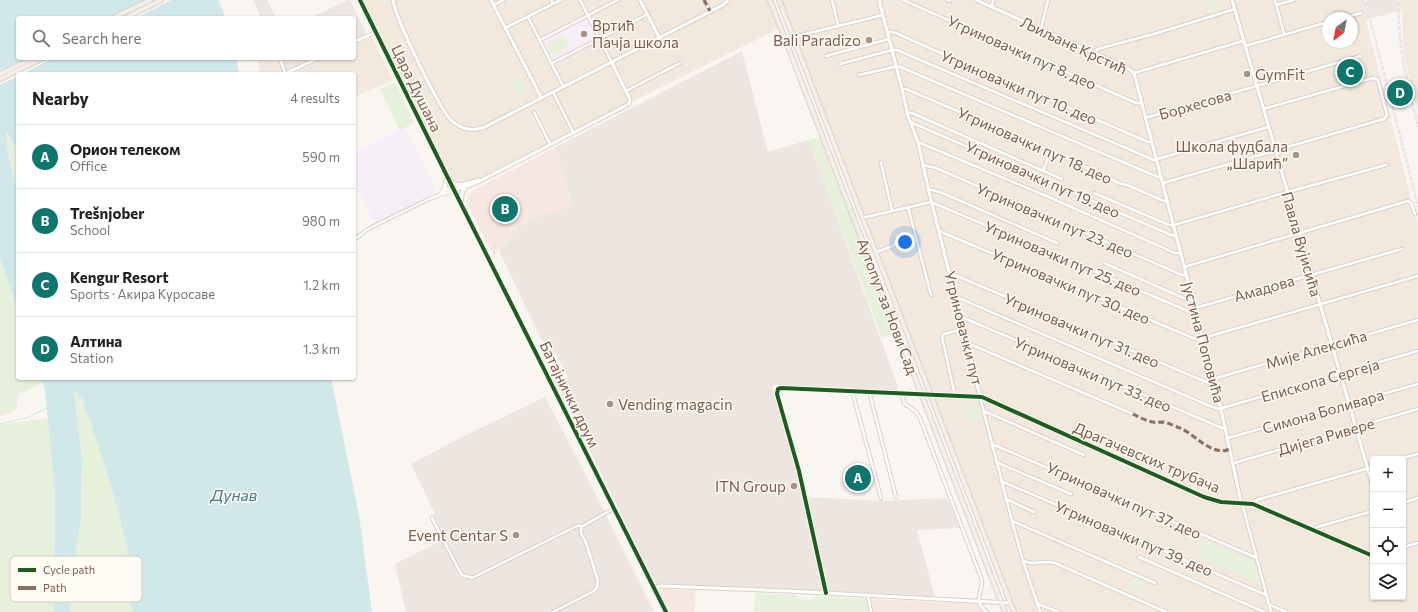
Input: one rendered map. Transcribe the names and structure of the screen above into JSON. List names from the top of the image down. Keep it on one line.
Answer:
{"streets":{"main road":["Цара Душана","Аутопут за Нови Сад","Батајнички друм"],"street":["Љиљане Крстић","Угриновачки пут 8. део","Угриновачки пут 10. део","Борхесова","Угриновачки пут 18. део","Угриновачки пут 19. део","Угриновачки пут 23. део","Павла Вујисића","Угриновачки пут 25. део","Угриновачки пут 30. део","Амадова","Угриновачки пут","Угриновачки пут 31. део","Јустина Поповића","Мије Алексића","Угриновачки пут 33. део","Епископа Сергеја","Симона Боливара","Дијега Ривере","Драгачевских трубача","Угриновачки пут 37. део","Угриновачки пут 39. део"]},"crossings":[["Љиљане Крстић","Павла Вујисића"],["Љиљане Крстић","Јустина Поповића"],["Угриновачки пут 8. део","Јустина Поповића"],["Угриновачки пут 10. део","Угриновачки пут"],["Угриновачки пут 10. део","Јустина Поповића"],["Цара Душана","Батајнички друм"],["Борхесова","Павла Вујисића"],["Борхесова","Јустина Поповића"],["Угриновачки пут 18. део","Угриновачки пут"],["Угриновачки пут 18. део","Јустина Поповића"],["Угриновачки пут 19. део","Угриновачки пут"],["Угриновачки пут 19. део","Јустина Поповића"],["Угриновачки пут 23. део","Угриновачки пут"],["Угриновачки пут 23. део","Јустина Поповића"],["Павла Вујисића","Амадова"],["Павла Вујисића","Мије Алексића"],["Павла Вујисића","Епископа Сергеја"],["Павла Вујисића","Симона Боливара"],["Павла Вујисића","Дијега Ривере"],["Угриновачки пут 25. део","Угриновачки пут"],["Угриновачки пут 25. део","Јустина Поповића"],["Угриновачки пут 30. део","Угриновачки пут"],["Угриновачки пут 30. део","Јустина Поповића"],["Амадова","Јустина Поповића"],["Угриновачки пут","Угриновачки пут 31. део"],["Угриновачки пут","Угриновачки пут 33. део"],["Угриновачки пут","Драгачевских трубача"],["Угриновачки пут","Угриновачки пут 37. део"],["Угриновачки пут","Угриновачки пут 39. део"],["Угриновачки пут 31. део","Јустина Поповића"],["Јустина Поповића","Мије Алексића"],["Јустина Поповића","Угриновачки пут 33. део"],["Јустина Поповића","Епископа Сергеја"],["Јустина Поповића","Симона Боливара"],["Јустина Поповића","Дијега Ривере"],["Јустина Поповића","Драгачевских трубача"],["Јустина Поповића","Угриновачки пут 37. део"],["Јустина Поповића","Угриновачки пут 39. део"]],"water":["Дунав"],"places":["Вртић Пачја школа","Bali Paradizo","GymFit","Школа фудбала „Шарић”","Vending magacin","ITN Group","Event Centar S"],"legend":["Cycle path","Path"],"north":"bottom left","page":{"search":"Search here","pins":["C","D","B","A"],"heading":["Nearby","4 results"],"list":[{"mark":"A","name":"Орион телеком","note":"Office","value":"590 m"},{"mark":"B","name":"Trešnjober","note":"School","value":"980 m"},{"mark":"C","name":"Kengur Resort","note":"Sports · Акира Куросаве","value":"1.2 km"},{"mark":"D","name":"Алтина","note":"Station","value":"1.3 km"}],"map_buttons":["+","−"]}}
